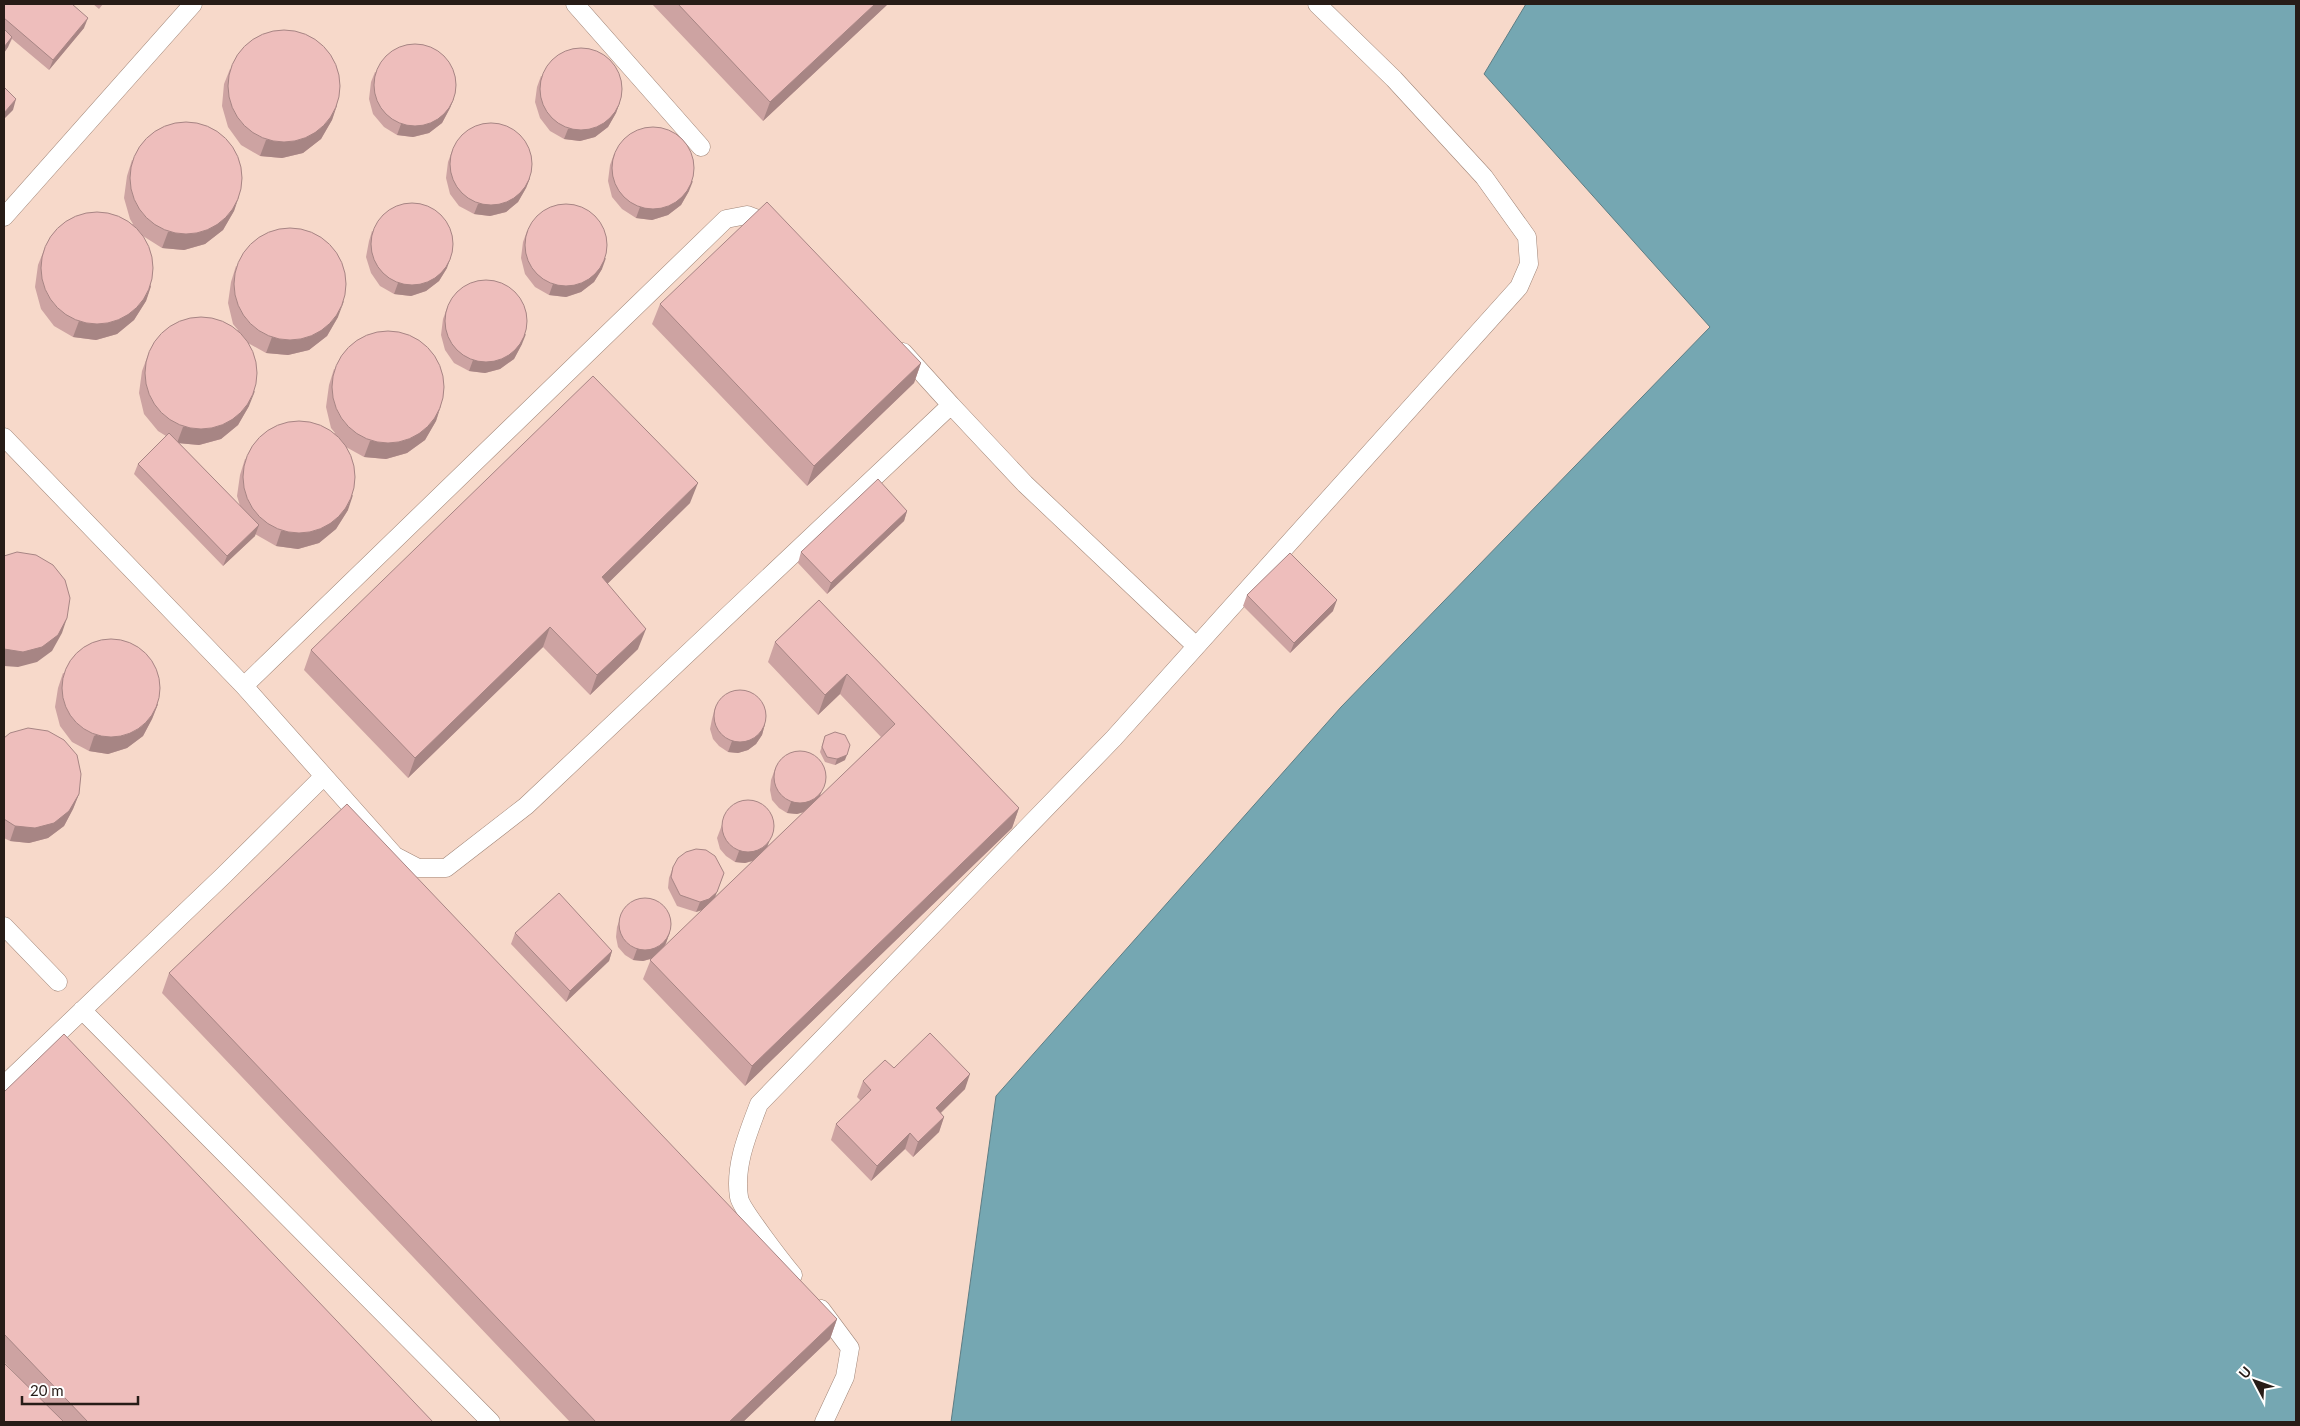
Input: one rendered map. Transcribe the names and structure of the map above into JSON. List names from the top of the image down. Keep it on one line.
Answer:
{"scale_bar":"20 m","north":"top left"}
